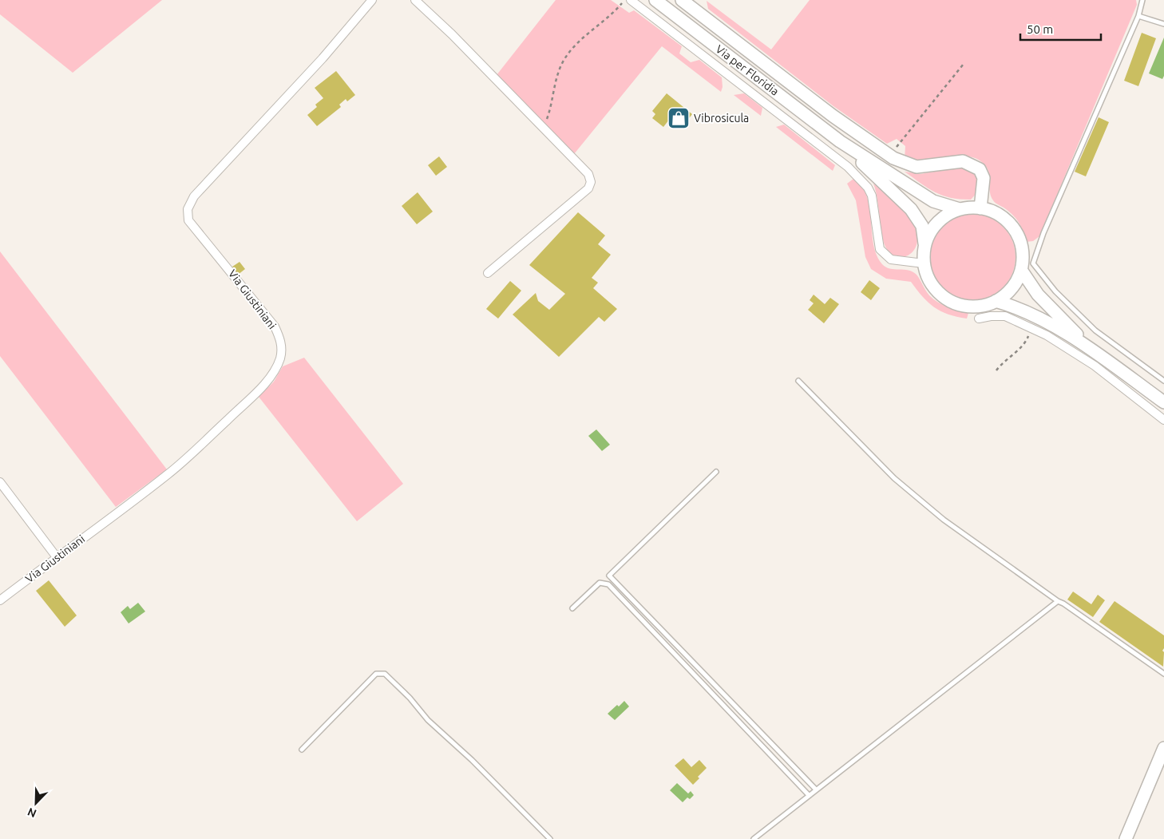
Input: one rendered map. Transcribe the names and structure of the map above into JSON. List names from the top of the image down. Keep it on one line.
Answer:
{"streets":{"main road":["Via per Floridia"],"street":["Via Giustiniani"]},"places":{"shop":["Vibrosicula"]},"scale_bar":"50 m","north":"bottom left"}
